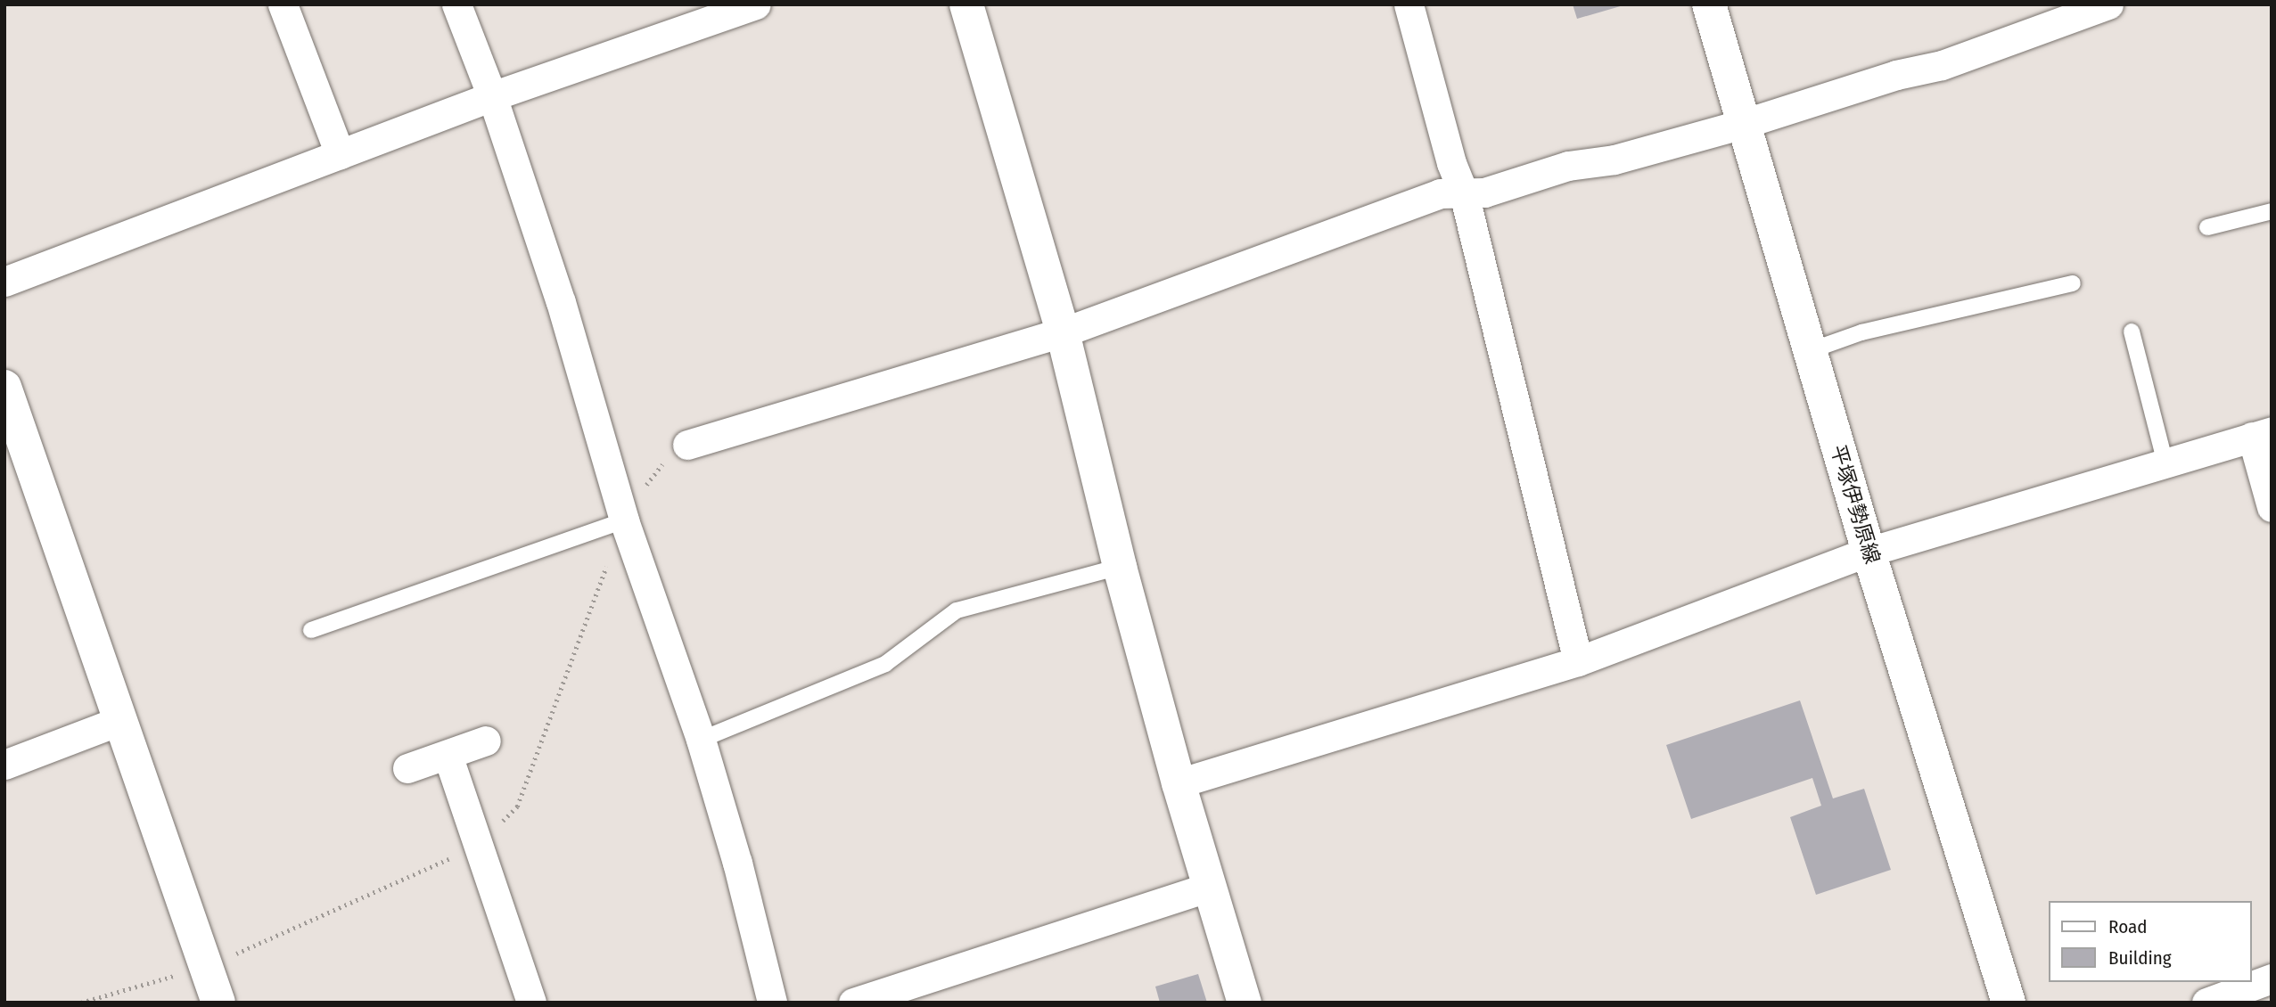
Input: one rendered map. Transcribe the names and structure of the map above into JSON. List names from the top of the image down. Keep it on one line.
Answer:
{"streets":{"street":["平塚伊勢原線"]},"legend":["Road","Building"]}
